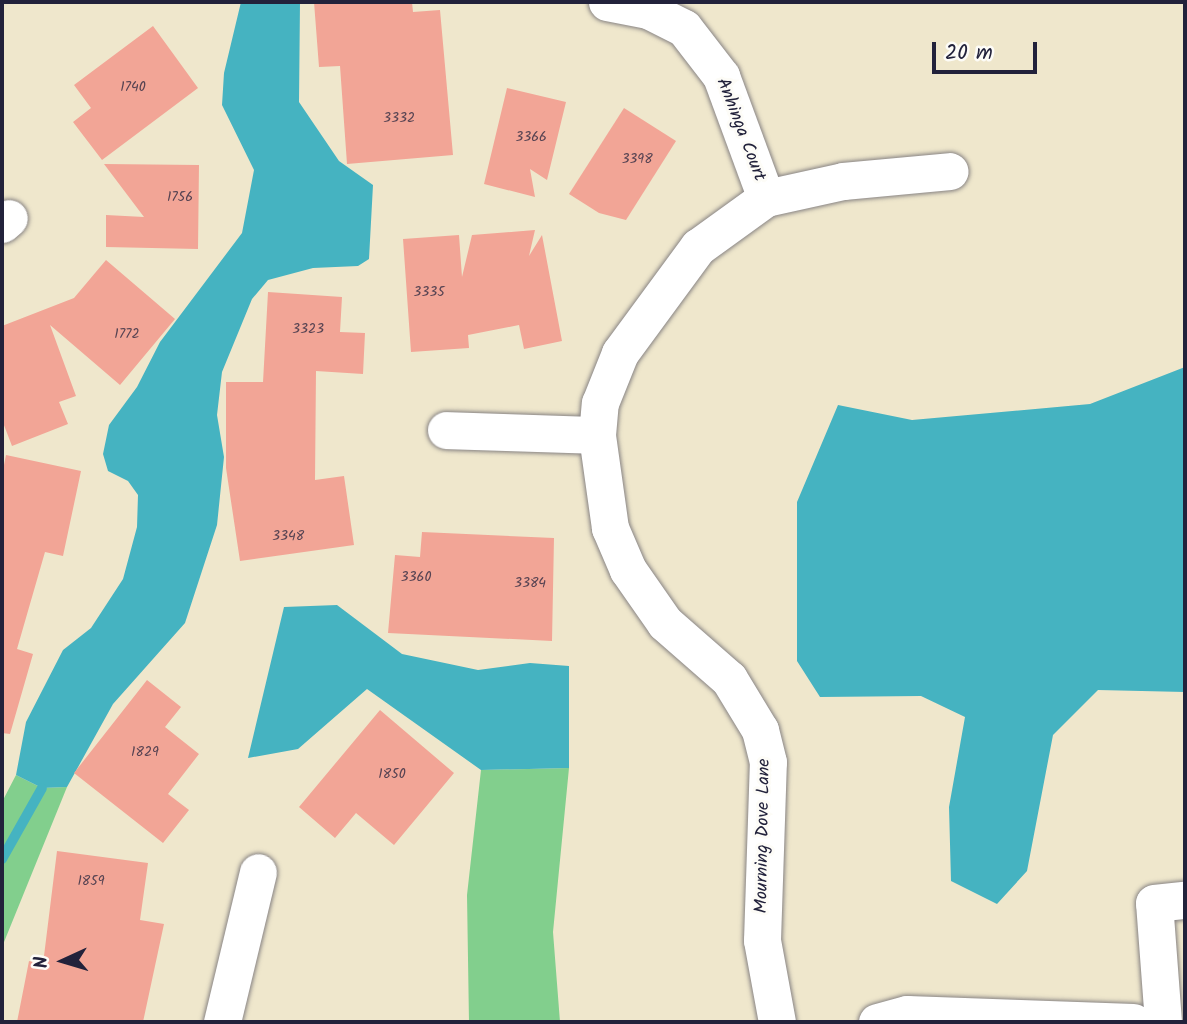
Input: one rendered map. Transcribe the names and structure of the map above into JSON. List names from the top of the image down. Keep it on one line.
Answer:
{"streets":{"street":["Anhinga Court","Mourning Dove Lane"]},"crossings":[["Anhinga Court","Mourning Dove Lane"]],"house_numbers":["1740","3332","3366","3398","1756","3335","3323","1772","3348","3360","3384","1829","1850","1859"],"scale_bar":"20 m","north":"left"}
